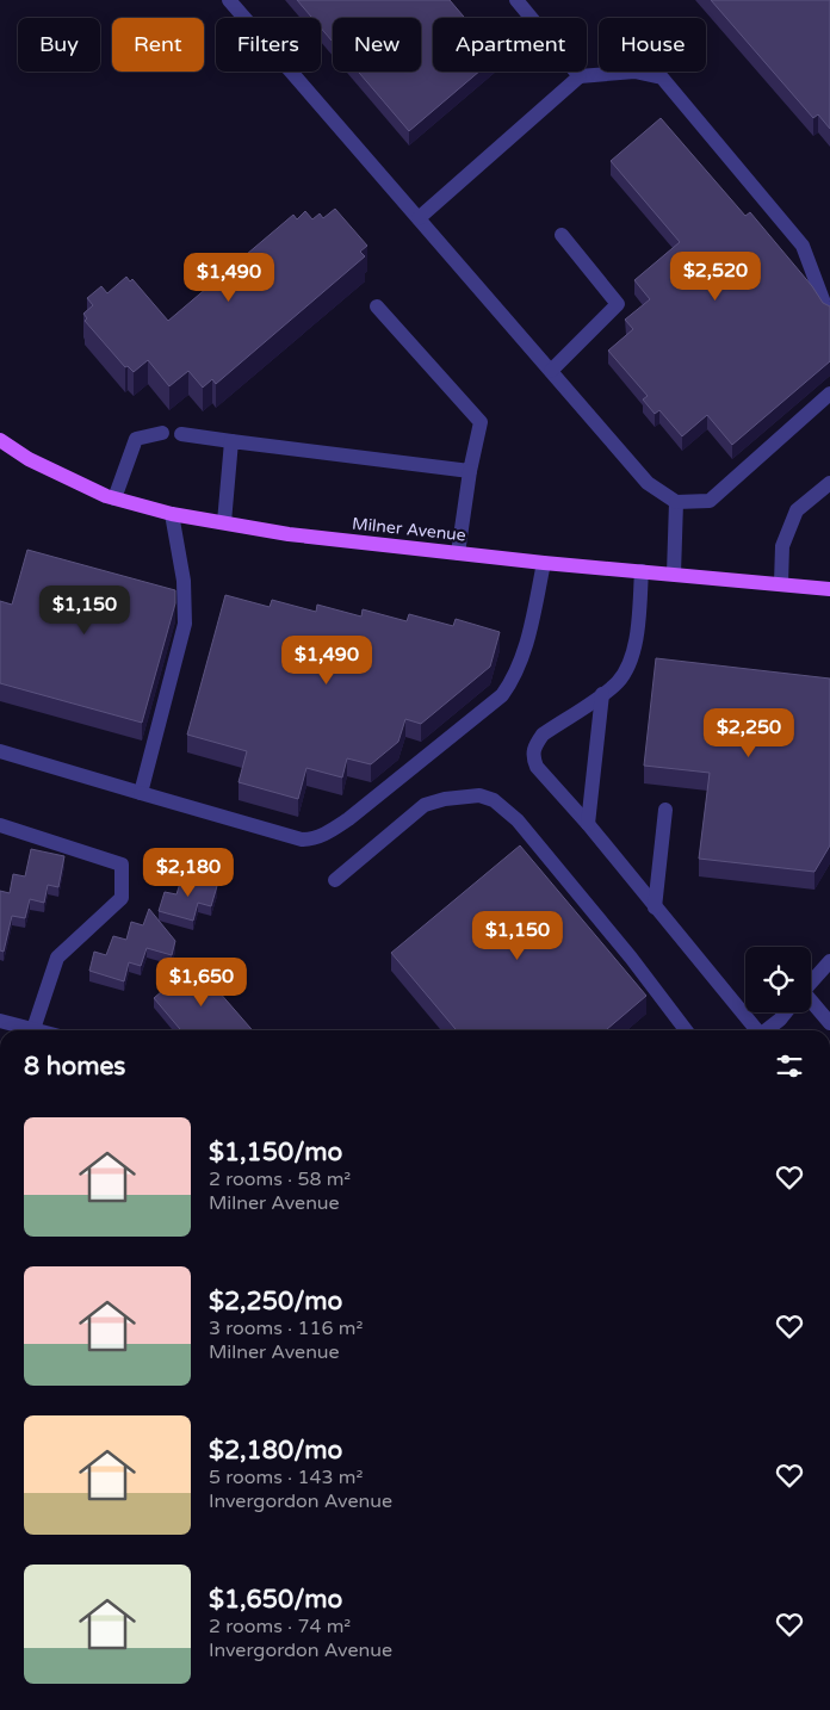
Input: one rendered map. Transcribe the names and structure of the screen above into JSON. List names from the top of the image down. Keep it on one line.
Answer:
{"streets":{"main road":["Milner Avenue"]},"page":{"chip":["Buy","Rent","Filters","New","Apartment","House"],"price":["$2,520","$1,490","$1,150","$1,490","$2,250","$2,180","$1,150","$1,650"],"heading":"8 homes","list":[{"name":"$1,150/mo","note":"2 rooms · 58 m² · Milner Avenue"},{"name":"$2,250/mo","note":"3 rooms · 116 m² · Milner Avenue"},{"name":"$2,180/mo","note":"5 rooms · 143 m² · Invergordon Avenue"},{"name":"$1,650/mo","note":"2 rooms · 74 m² · Invergordon Avenue"}]}}
